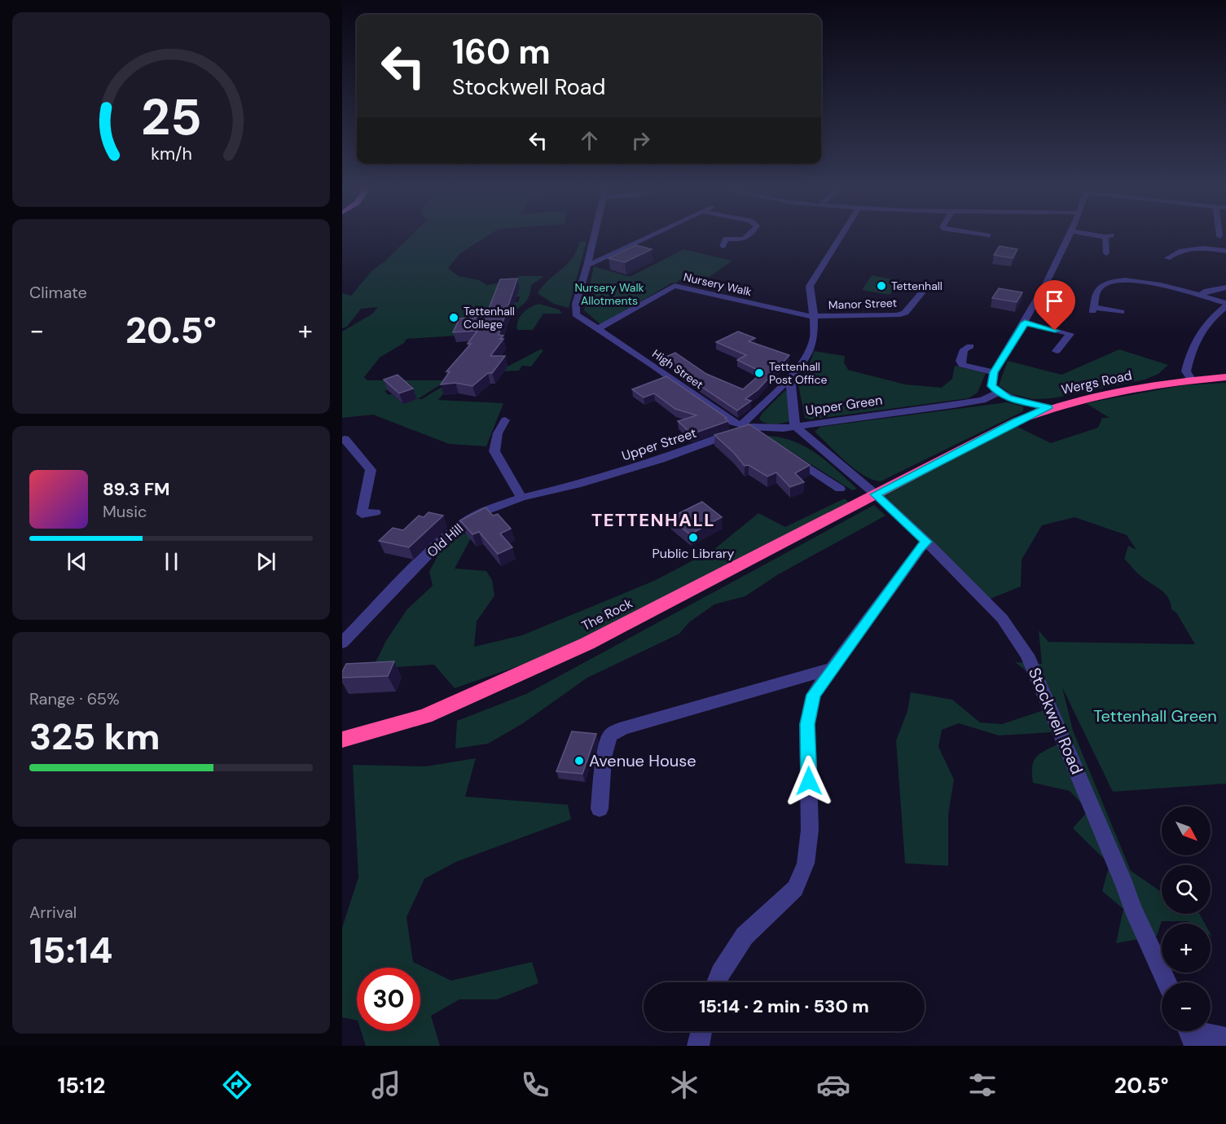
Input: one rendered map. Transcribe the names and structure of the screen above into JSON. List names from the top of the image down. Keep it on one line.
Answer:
{"streets":{"highway":["Wergs Road","The Rock"],"street":["Nursery Walk","Manor Street","High Street","Upper Green","Upper Street","Old Hill","Stockwell Road"]},"crossings":[["Nursery Walk","Manor Street"],["Nursery Walk","High Street"],["High Street","Upper Green"],["High Street","Upper Street"],["Wergs Road","Upper Green"],["Wergs Road","The Rock"],["Wergs Road","Stockwell Road"],["Upper Green","The Rock"],["Upper Green","Stockwell Road"],["Upper Street","Old Hill"],["The Rock","Stockwell Road"]],"districts":["TETTENHALL"],"parks":["Nursery Walk Allotments","Tettenhall Green"],"places":["Tettenhall","Tettenhall College","Tettenhall Post Office","Public Library","Avenue House"],"north":"bottom right","page":{"turn":["160 m","Stockwell Road"],"tile":["Climate",["Range · 65%","325 km"],["Arrival","15:14"]],"heat":["−","20.5°","+"],"song":["89.3 FM","Music"],"map_buttons":["+","−"],"limit":"30","trip":"15:14 · 2 min · 530 m","tabs":["15:12","20.5°"],"gauge":["25","km/h"]}}
